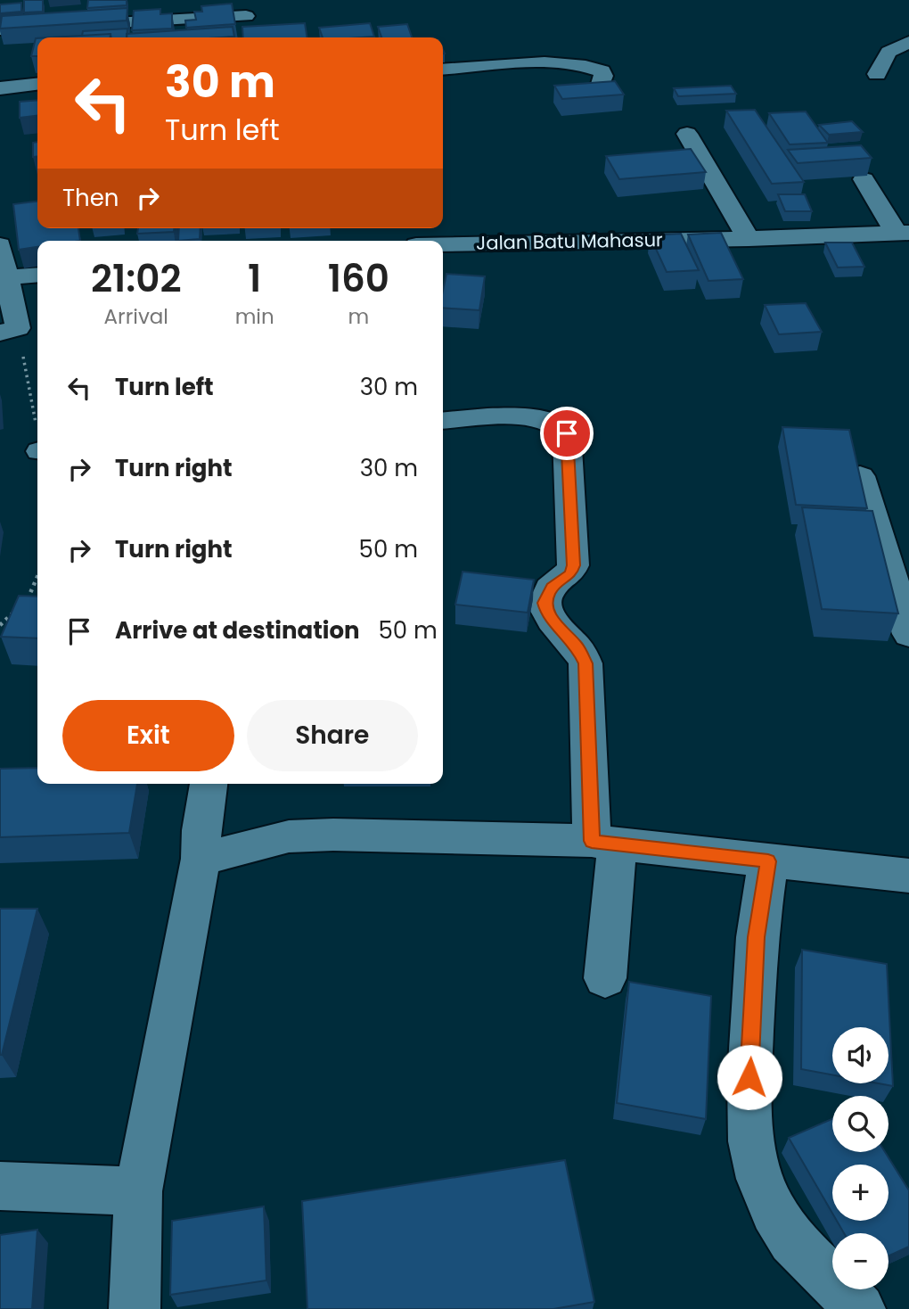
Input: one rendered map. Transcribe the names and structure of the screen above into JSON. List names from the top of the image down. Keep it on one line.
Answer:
{"streets":{"street":["Jalan Batu Mahasur"]},"page":{"turn":["30 m","Turn left"],"then":"Then","eta":["21:02","Arrival","1","min","160","m"],"list":[{"name":"Turn left","value":"30 m"},{"name":"Turn right","value":"30 m"},{"name":"Turn right","value":"50 m"},{"name":"Arrive at destination","value":"50 m"}],"buttons":["Exit","Share"],"map_buttons":["+","−"]}}
